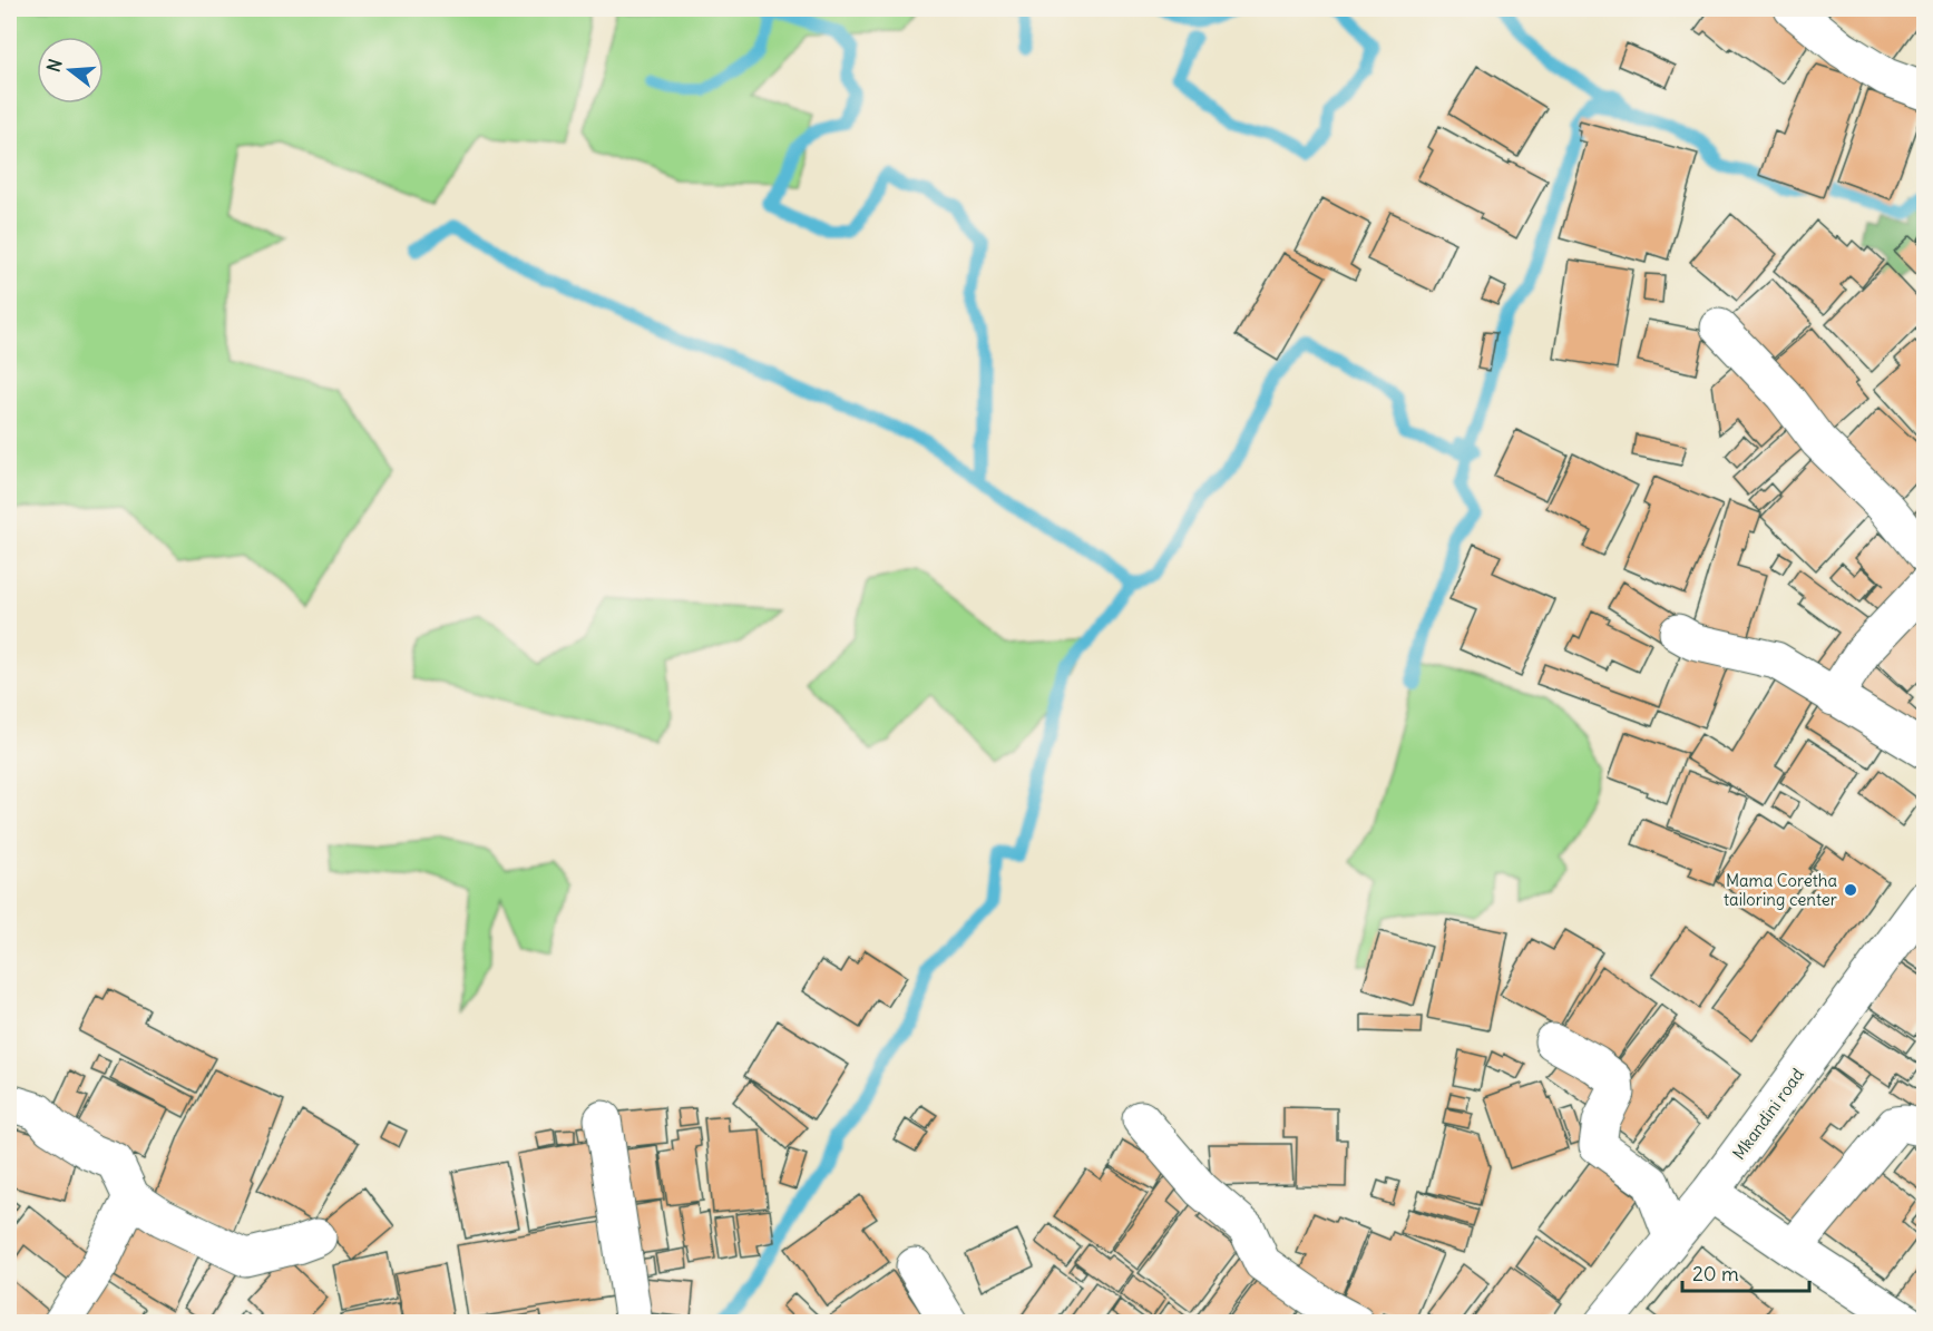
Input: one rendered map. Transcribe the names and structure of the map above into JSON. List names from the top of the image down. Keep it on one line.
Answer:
{"streets":{"street":["Mkandini road"]},"places":["Mama Coretha tailoring center"],"scale_bar":"20 m","north":"left"}
